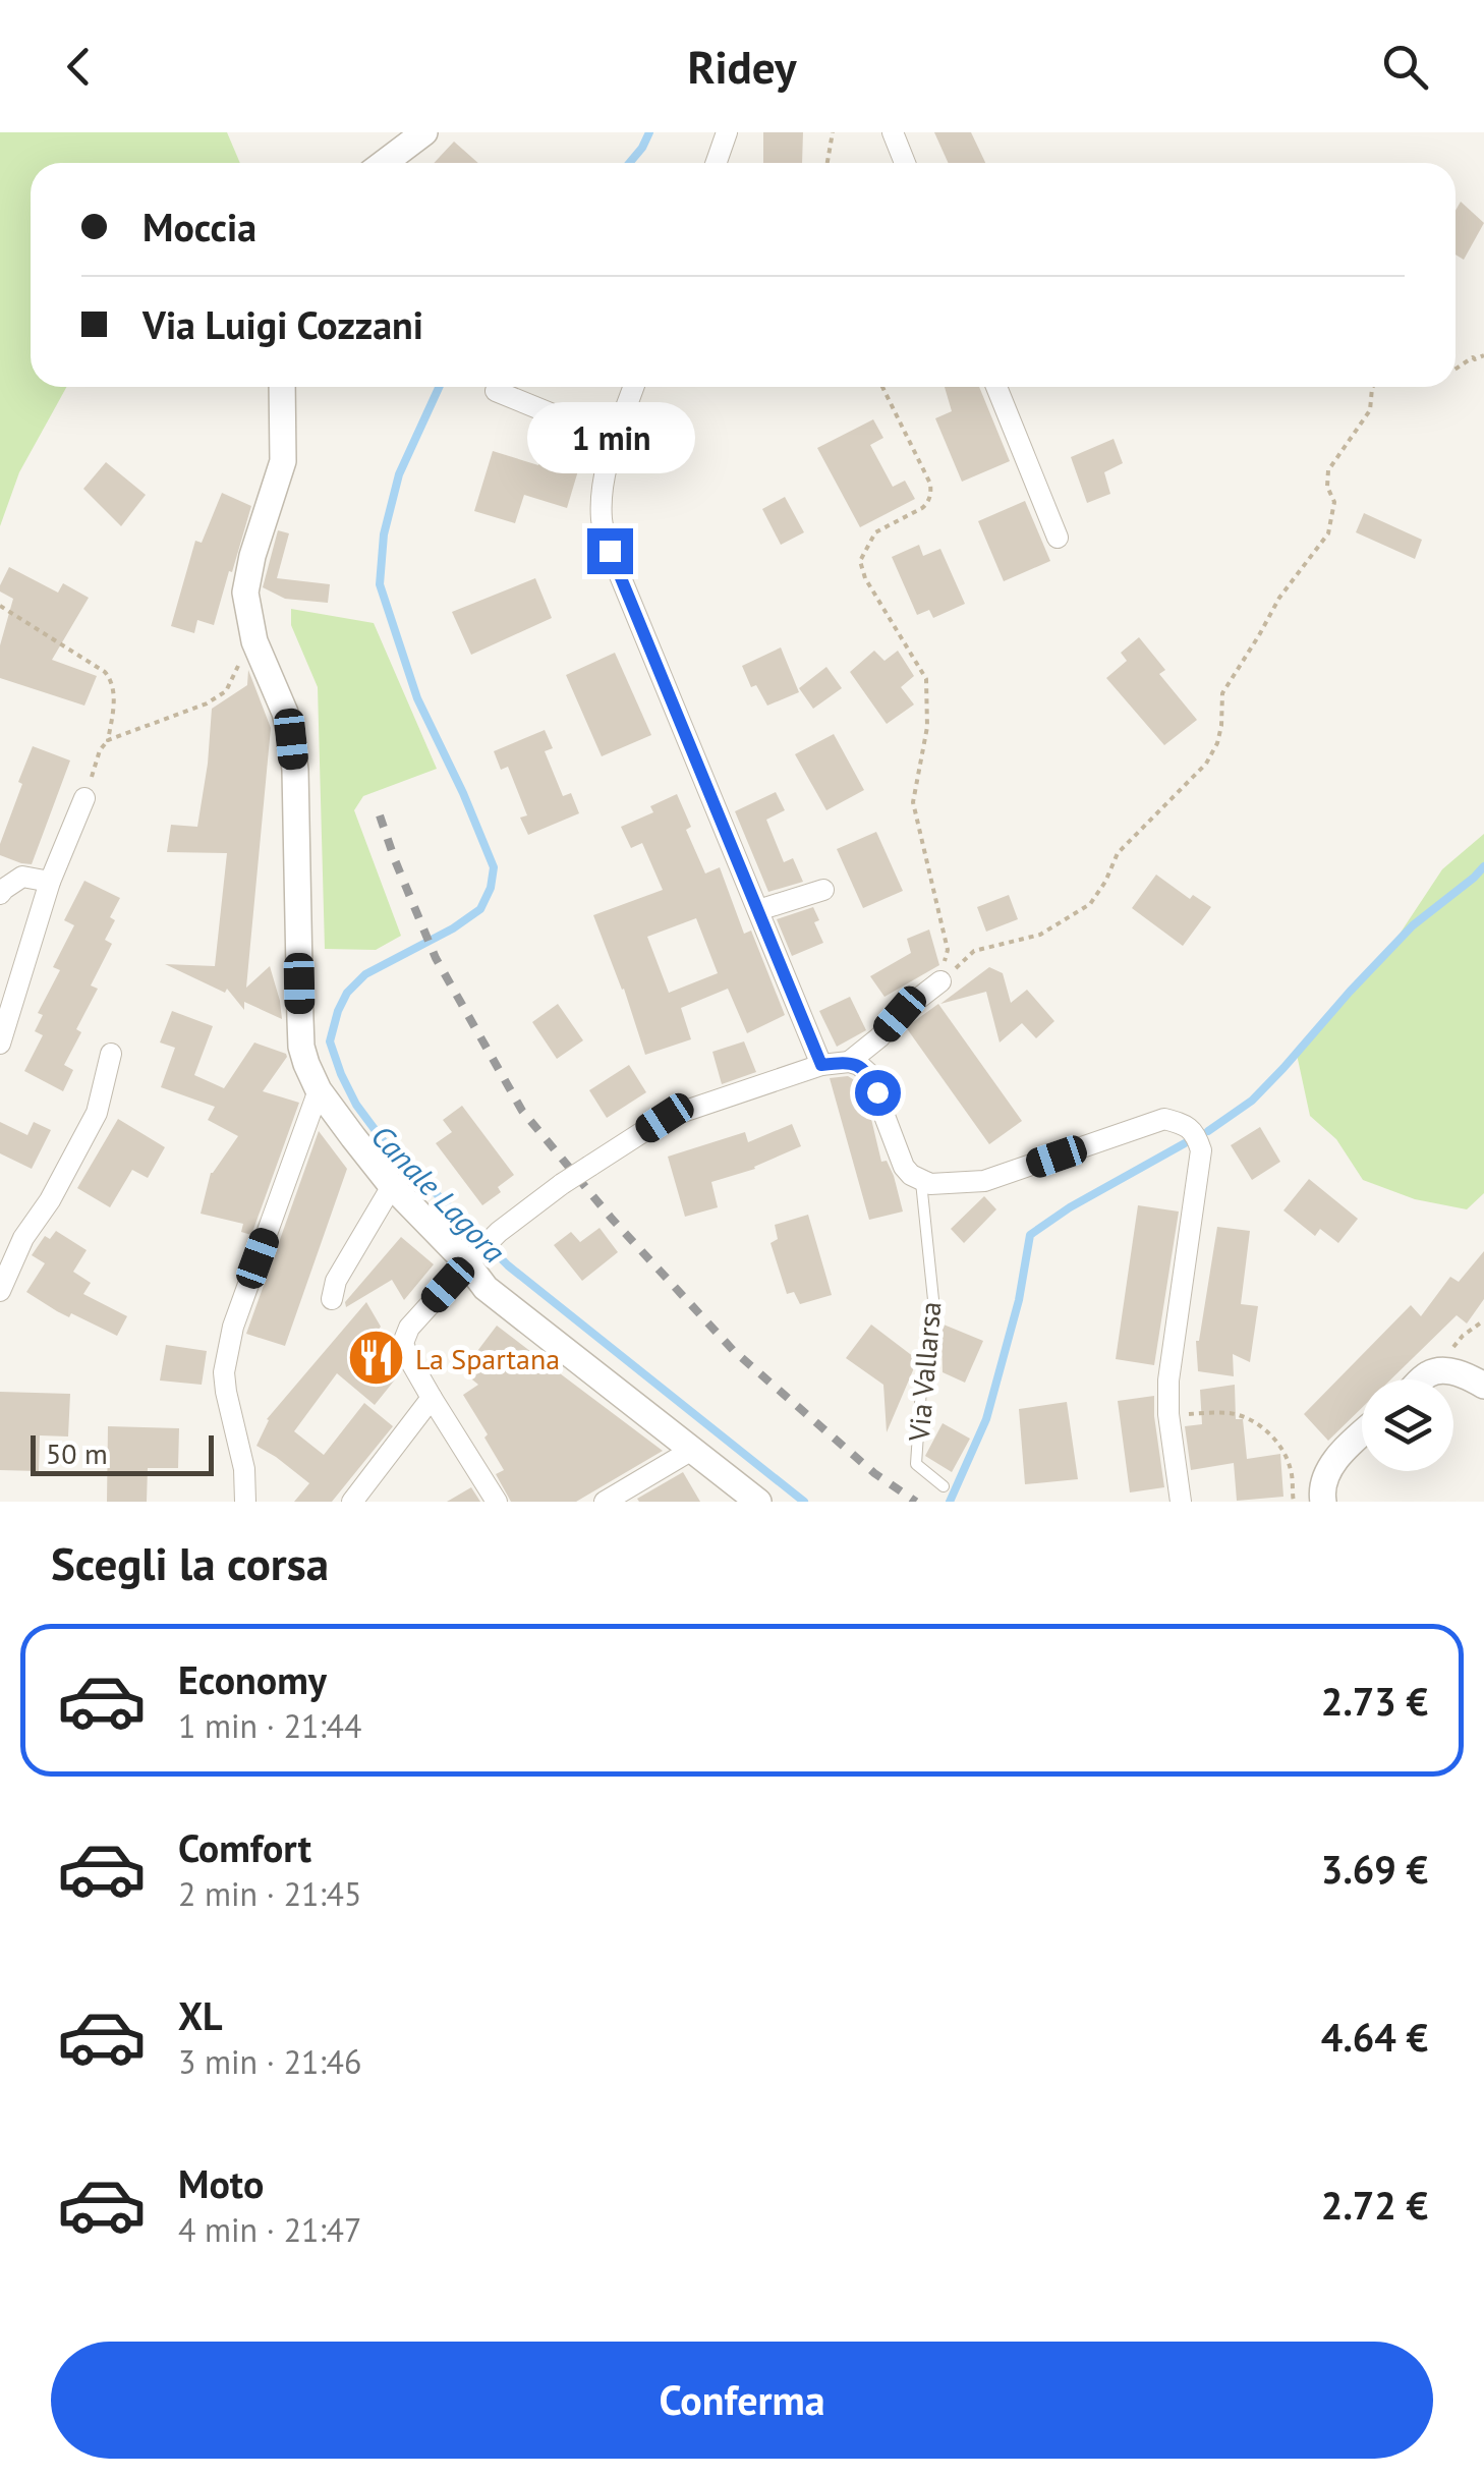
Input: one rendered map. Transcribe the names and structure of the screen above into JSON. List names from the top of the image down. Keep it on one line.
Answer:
{"streets":{"lane":["Via Vallarsa"]},"water":["Canale Lagora"],"places":{"restaurant":["La Spartana"]},"scale_bar":"50 m","page":{"header":"Ridey","banner":["Moccia","Via Luigi Cozzani"],"bubble":"1 min","scale":"50 m","heading":"Scegli la corsa","list":[{"name":"Economy","note":"1 min · 21:44","value":"2.73 €"},{"name":"Comfort","note":"2 min · 21:45","value":"3.69 €"},{"name":"XL","note":"3 min · 21:46","value":"4.64 €"},{"name":"Moto","note":"4 min · 21:47","value":"2.72 €"}],"buttons":"Conferma"}}
